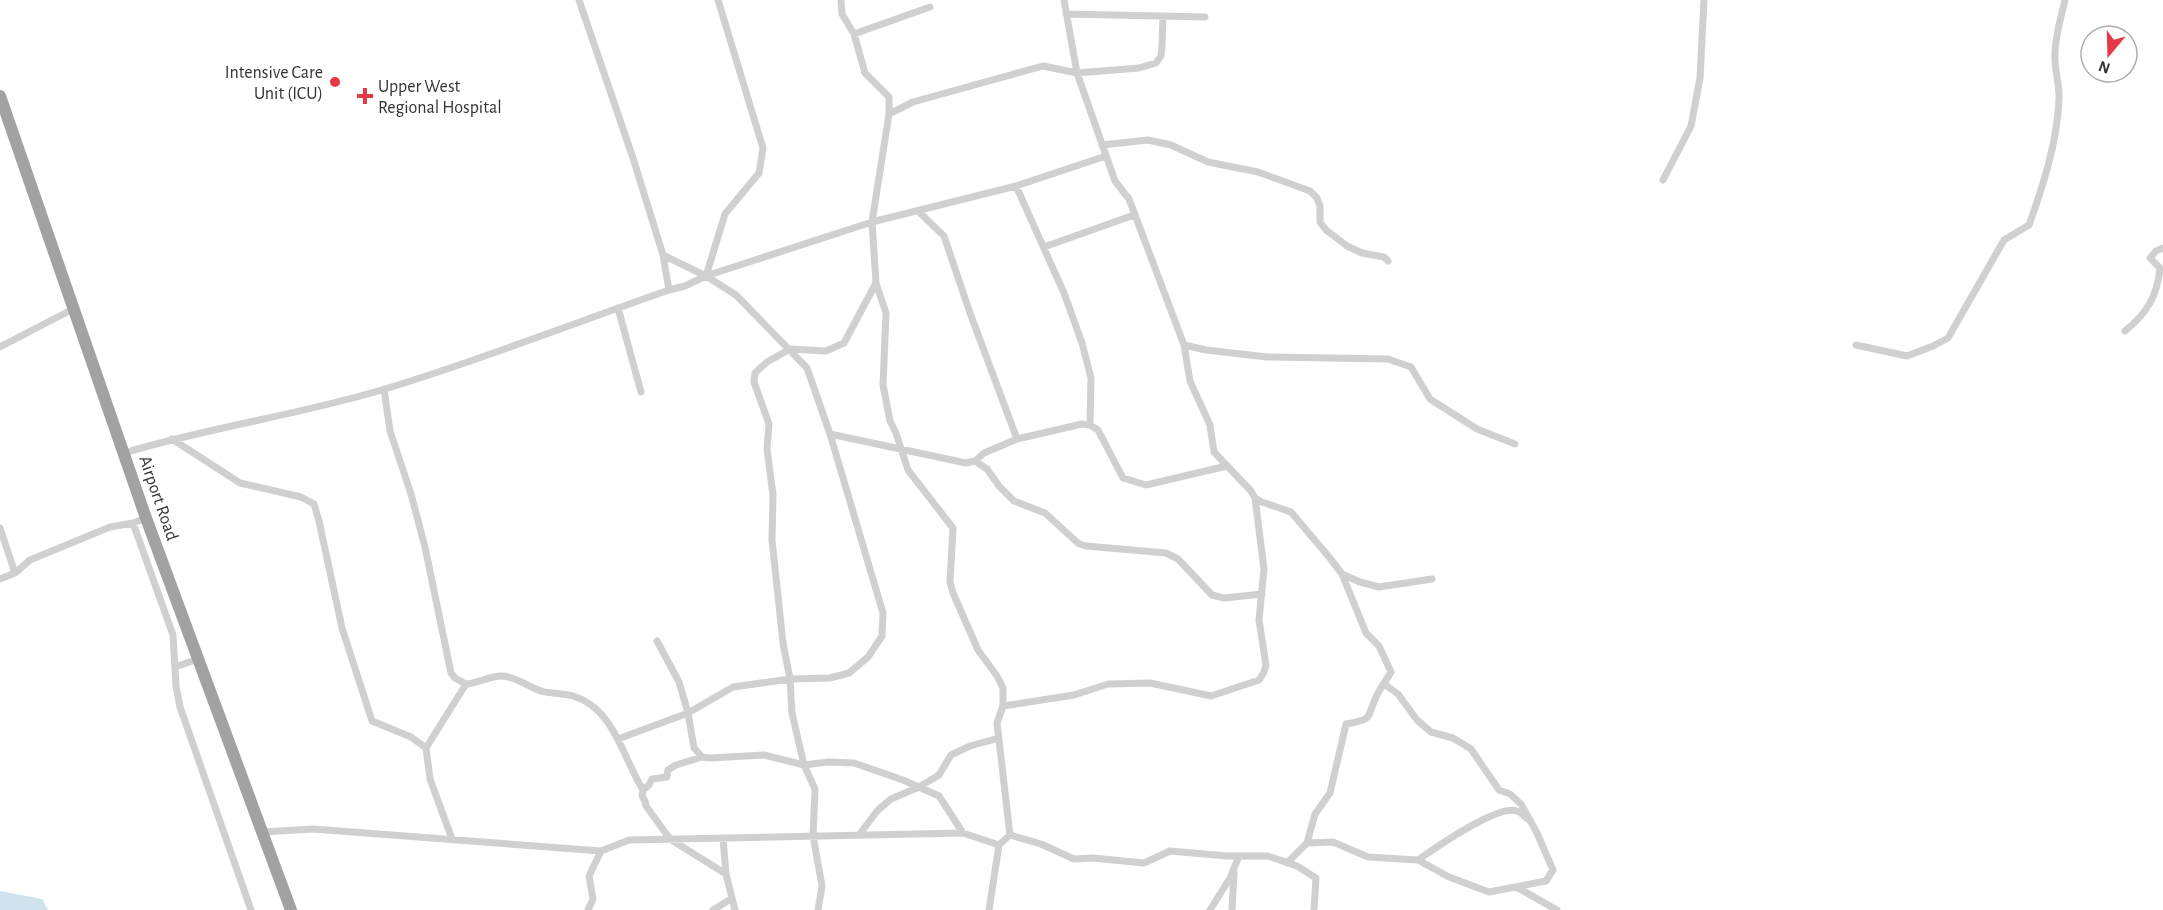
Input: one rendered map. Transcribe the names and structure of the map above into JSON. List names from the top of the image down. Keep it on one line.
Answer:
{"streets":{"highway":["Airport Road"]},"places":{"other":["Intensive Care Unit (ICU)"],"health":["Upper West Regional Hospital"]},"north":"bottom"}
